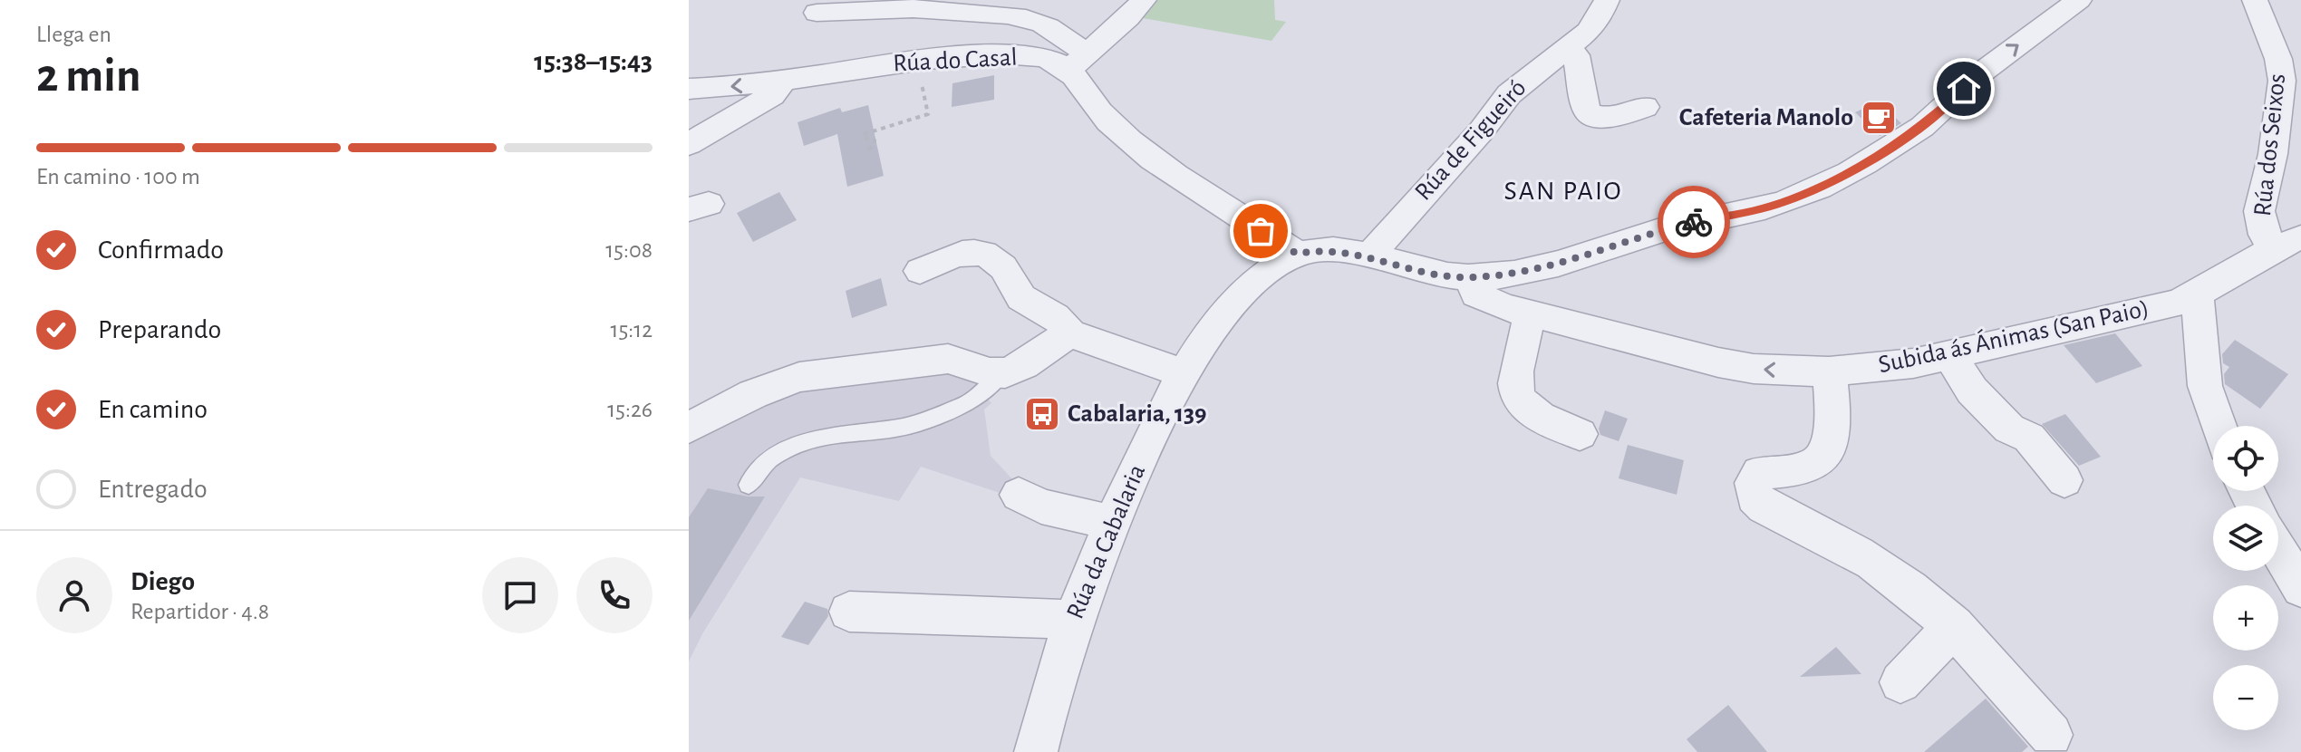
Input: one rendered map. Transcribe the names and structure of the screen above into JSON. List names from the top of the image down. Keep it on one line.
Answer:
{"streets":{"street":["Rúa do Casal","Rúa de Figueiró","Rúa dos Seixos","Subida ás Ánimas (San Paio)","Rúa da Cabalaria"]},"crossings":[["Rúa dos Seixos","Subida ás Ánimas (San Paio)"]],"one_way":["Subida ás Ánimas (San Paio)"],"districts":["SAN PAIO"],"places":{"cafe":["Cafeteria Manolo"],"bus stop":["Cabalaria, 139"]},"page":{"heading":["2 min","Llega en","15:38–15:43"],"panel":["Diego","Repartidor · 4.8"],"bar":"En camino · 100 m","list":[["Confirmado","15:08"],["Preparando","15:12"],["En camino","15:26"],"Entregado"],"map_buttons":["+","−"]}}
